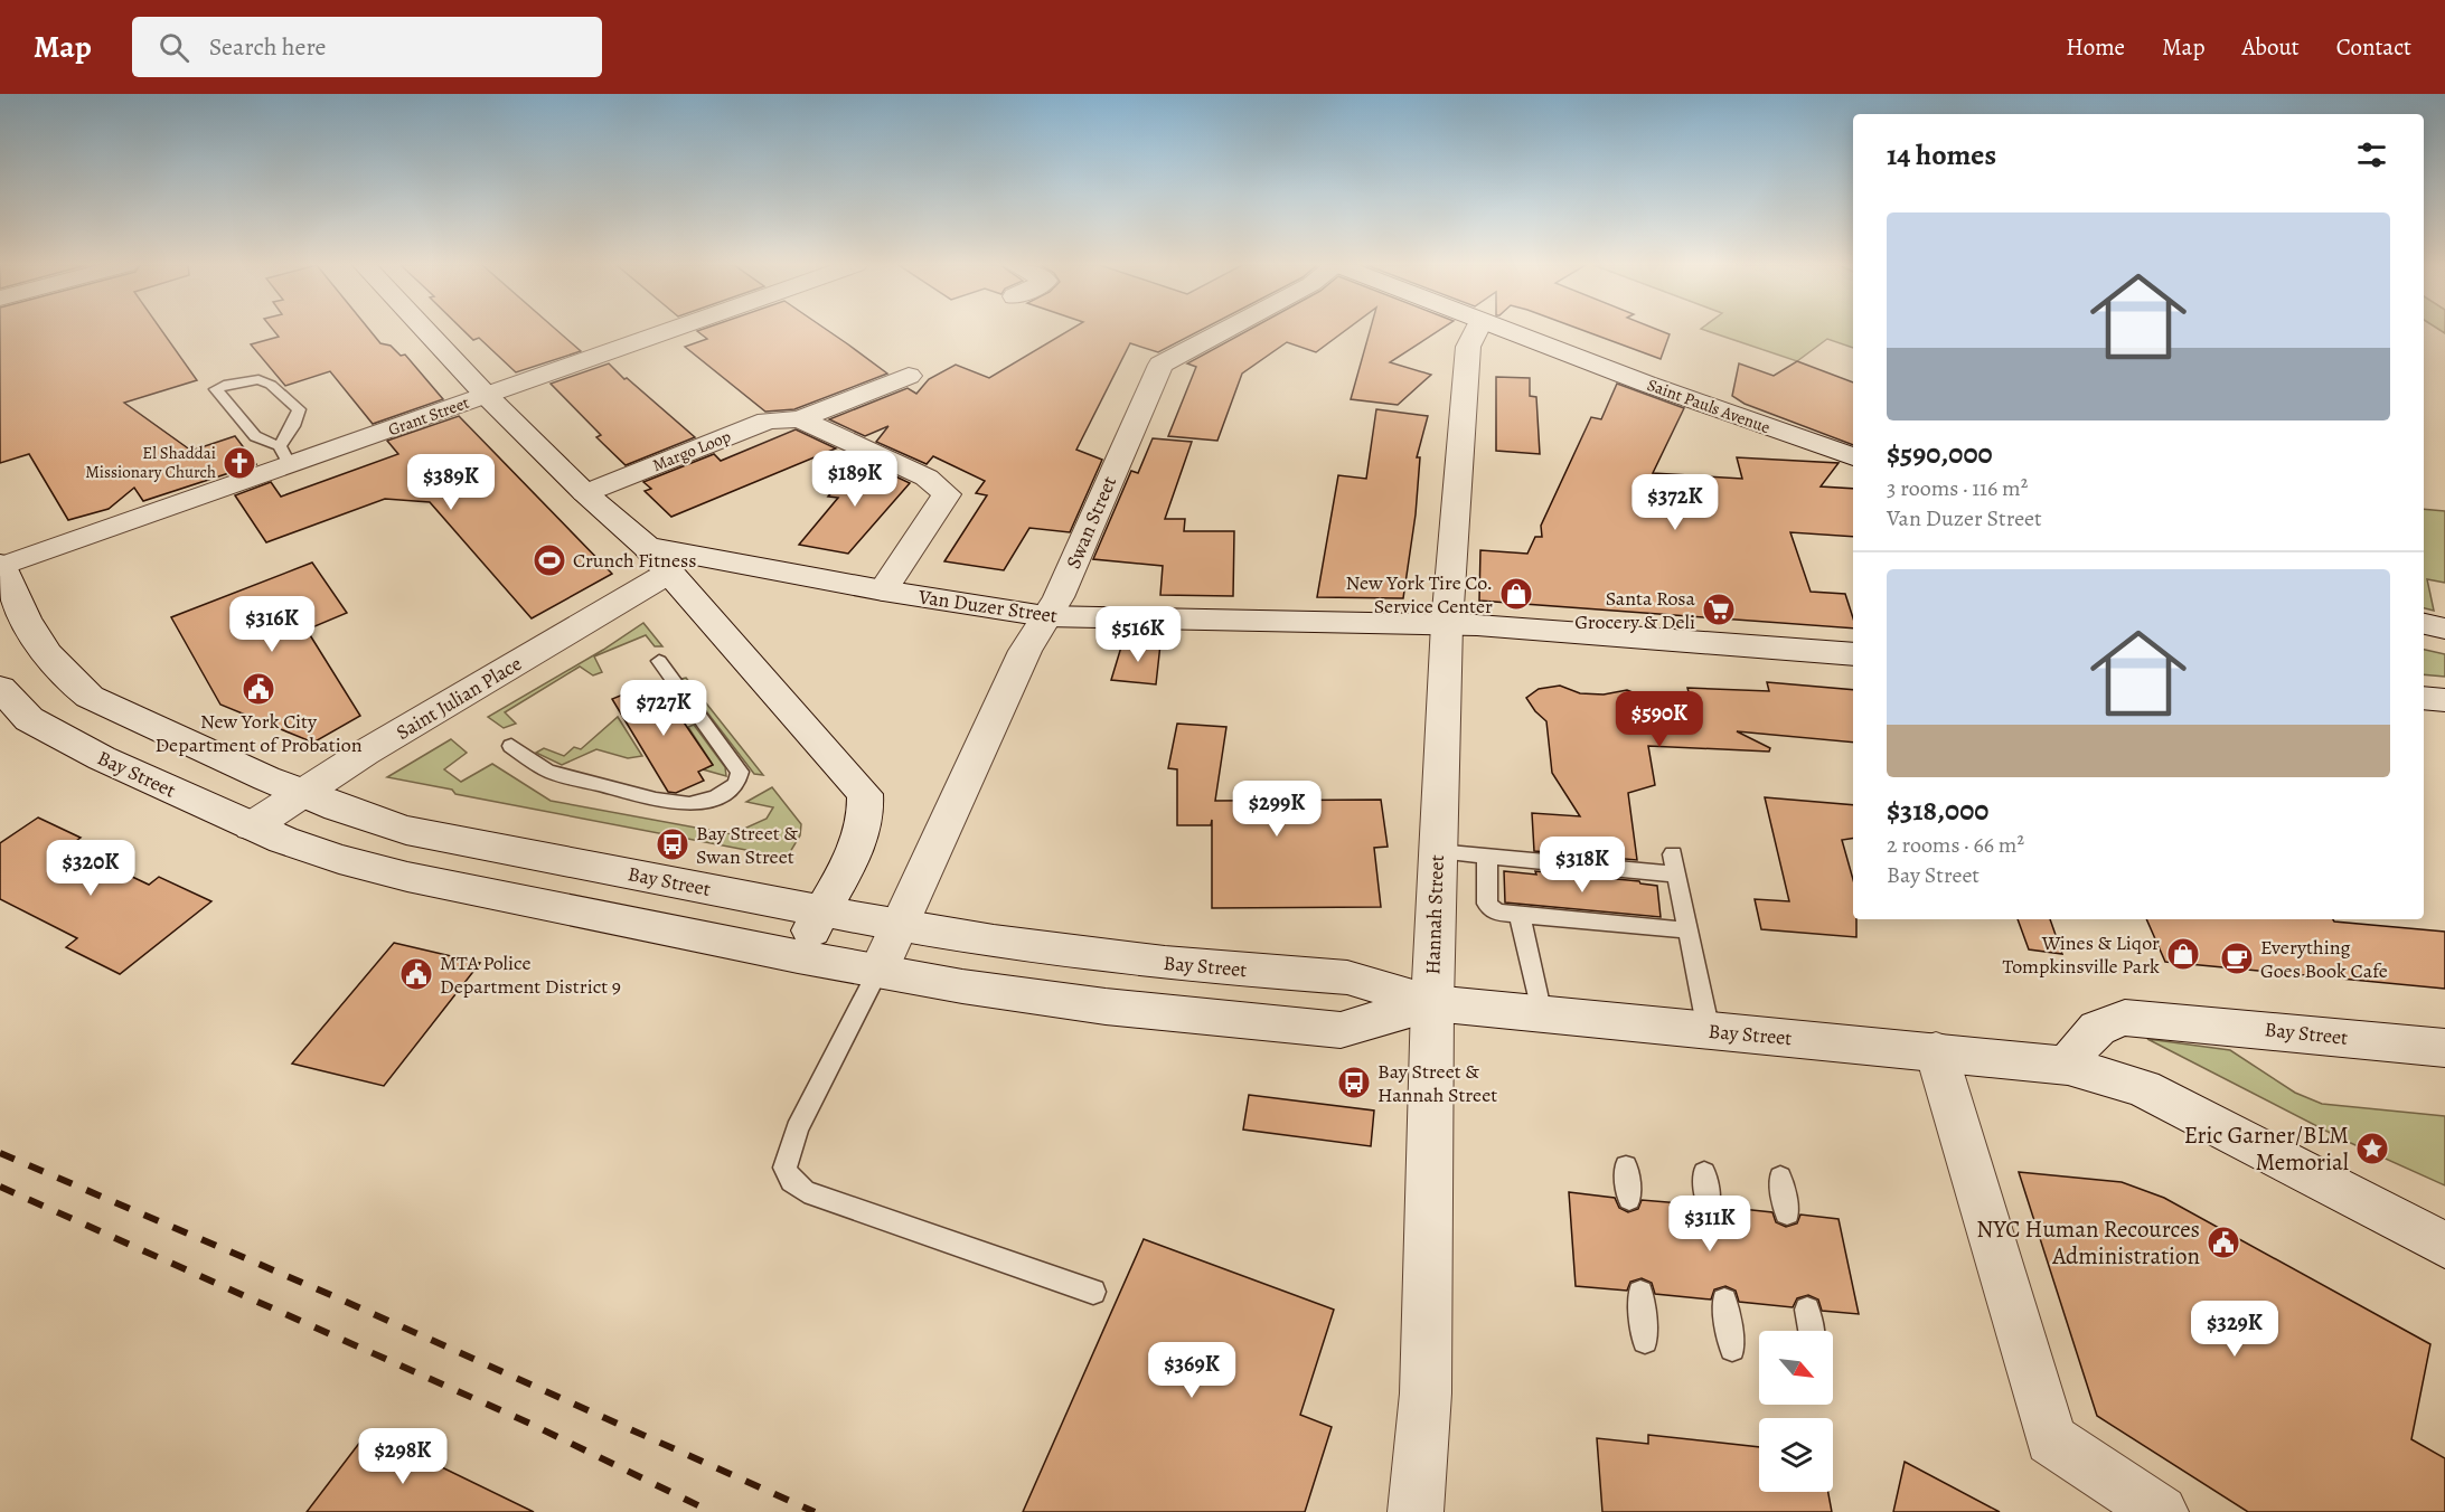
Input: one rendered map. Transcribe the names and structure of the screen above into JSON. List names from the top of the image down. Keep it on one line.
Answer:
{"streets":{"main road":["Saint Pauls Avenue","Grant Street","Margo Loop","Swan Street","Van Duzer Street","Saint Julian Place","Bay Street","Hannah Street"]},"crossings":[["Grant Street","Bay Street"],["Margo Loop","Van Duzer Street"],["Swan Street","Van Duzer Street"],["Swan Street","Bay Street"],["Van Duzer Street","Hannah Street"],["Saint Julian Place","Bay Street"],["Bay Street","Hannah Street"]],"places":{"church":["El Shaddai Missionary Church"],"sports":["Crunch Fitness"],"shop":["New York Tire Co. Service Center","Wines & Liqor Tompkinsville Park"],"supermarket":["Santa Rosa Grocery & Deli"],"public building":["New York City Department of Probation","MTA Police Department District 9","NYC Human Recources Administration"],"bus stop":["Bay Street & Swan Street","Bay Street & Hannah Street"],"cafe":["Everything Goes Book Cafe"],"place":["Eric Garner/BLM Memorial"]},"north":"bottom right","page":{"header":"Map","search":"Search here","nav":["Home","Map","About","Contact"],"heading":"14 homes","list":[{"name":"$590,000","note":"3 rooms · 116 m² · Van Duzer Street"},{"name":"$318,000","note":"2 rooms · 66 m² · Bay Street"}],"price":["$189K","$389K","$372K","$316K","$516K","$727K","$590K","$299K","$318K","$320K","$311K","$329K","$369K","$298K"]}}
